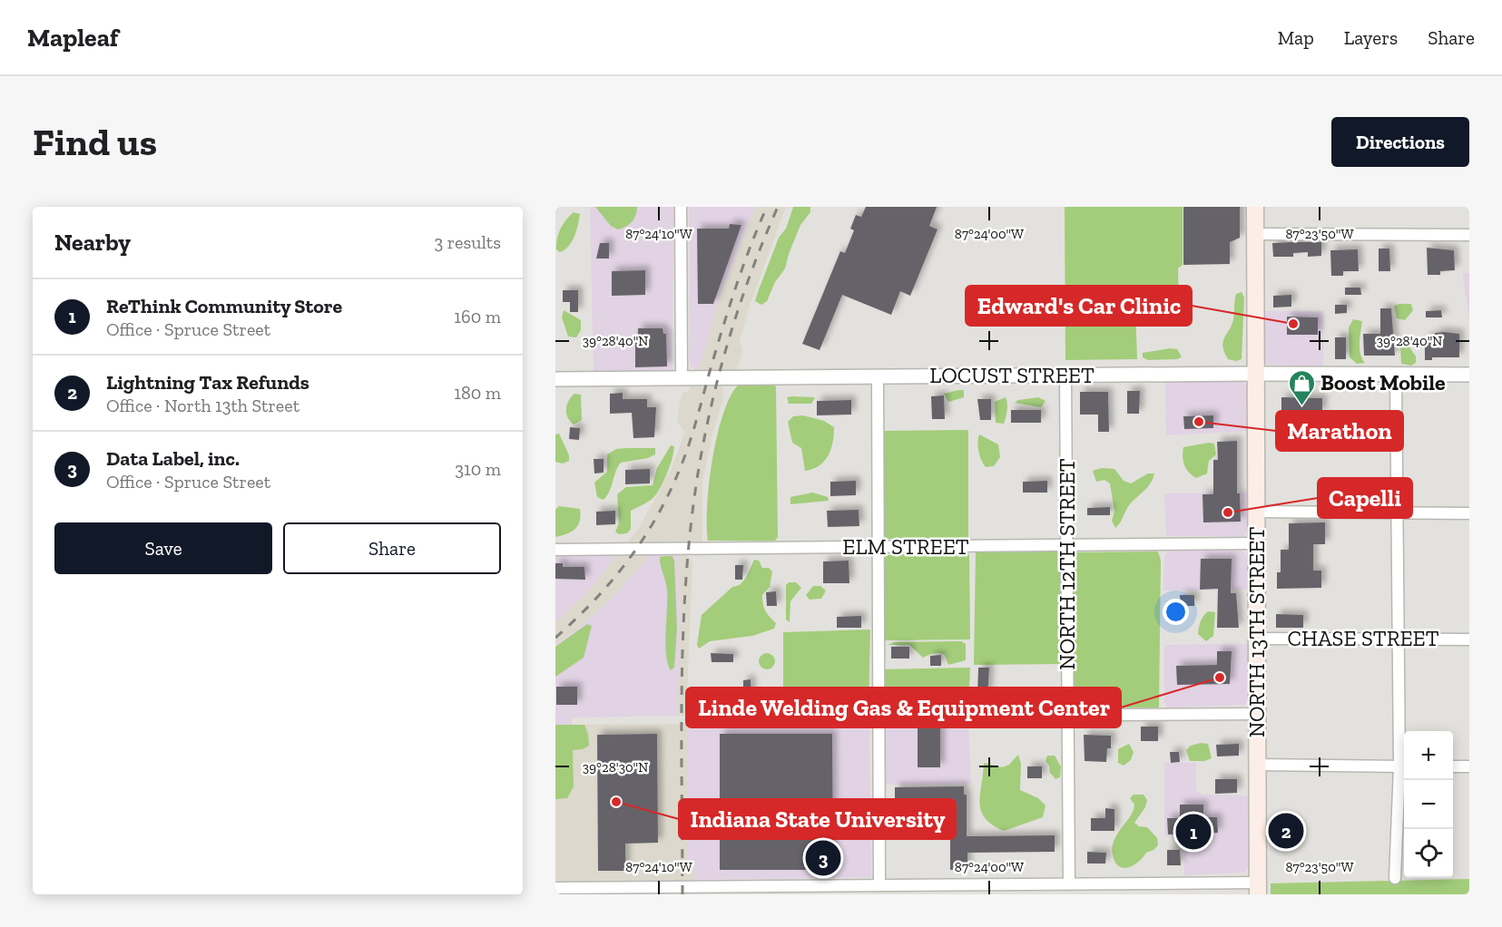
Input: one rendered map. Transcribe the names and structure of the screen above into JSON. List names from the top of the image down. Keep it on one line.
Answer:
{"streets":{"main road":["NORTH 13TH STREET"],"street":["LOCUST STREET","ELM STREET","NORTH 12TH STREET","CHASE STREET"]},"crossings":[["LOCUST STREET","NORTH 12TH STREET"],["LOCUST STREET","NORTH 13TH STREET"],["ELM STREET","NORTH 12TH STREET"],["ELM STREET","NORTH 13TH STREET"],["NORTH 13TH STREET","CHASE STREET"]],"places":{"other":["Edward's Car Clinic","Marathon","Capelli","Linde Welding Gas & Equipment Center","Indiana State University"],"shop":["Boost Mobile"]},"page":{"header":"Mapleaf","nav":["Map","Layers","Share"],"buttons":["Directions",["Save","Share"]],"title":"Find us","heading":["Nearby","3 results"],"list":[{"mark":"1","name":"ReThink Community Store","note":"Office · Spruce Street","value":"160 m"},{"mark":"2","name":"Lightning Tax Refunds","note":"Office · North 13th Street","value":"180 m"},{"mark":"3","name":"Data Label, inc.","note":"Office · Spruce Street","value":"310 m"}],"map_buttons":["+","−"],"pins":["2","1","3"]},"coordinates":["87°24'10\"W","87°24'00\"W","87°23'50\"W","39°28'40\"N","39°28'30\"N"]}
